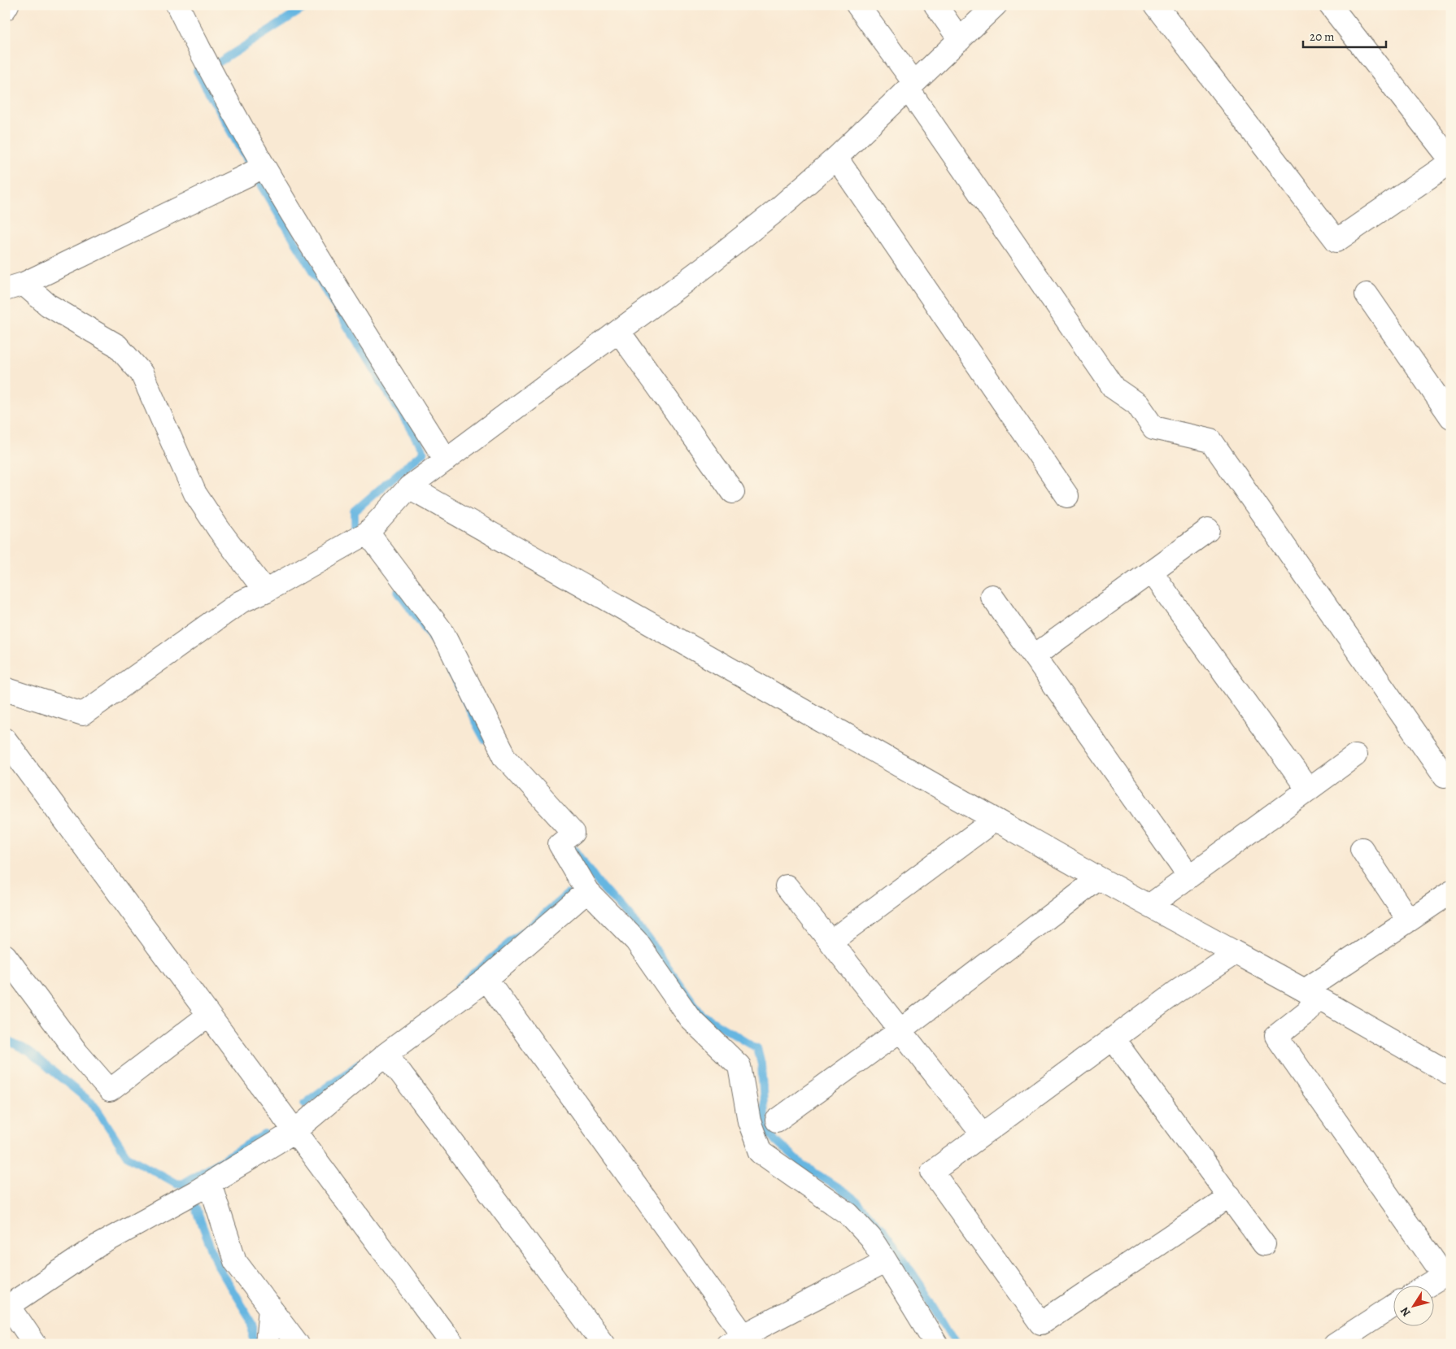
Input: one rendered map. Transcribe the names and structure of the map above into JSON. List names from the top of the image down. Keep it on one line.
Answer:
{"scale_bar":"20 m","north":"bottom left"}
